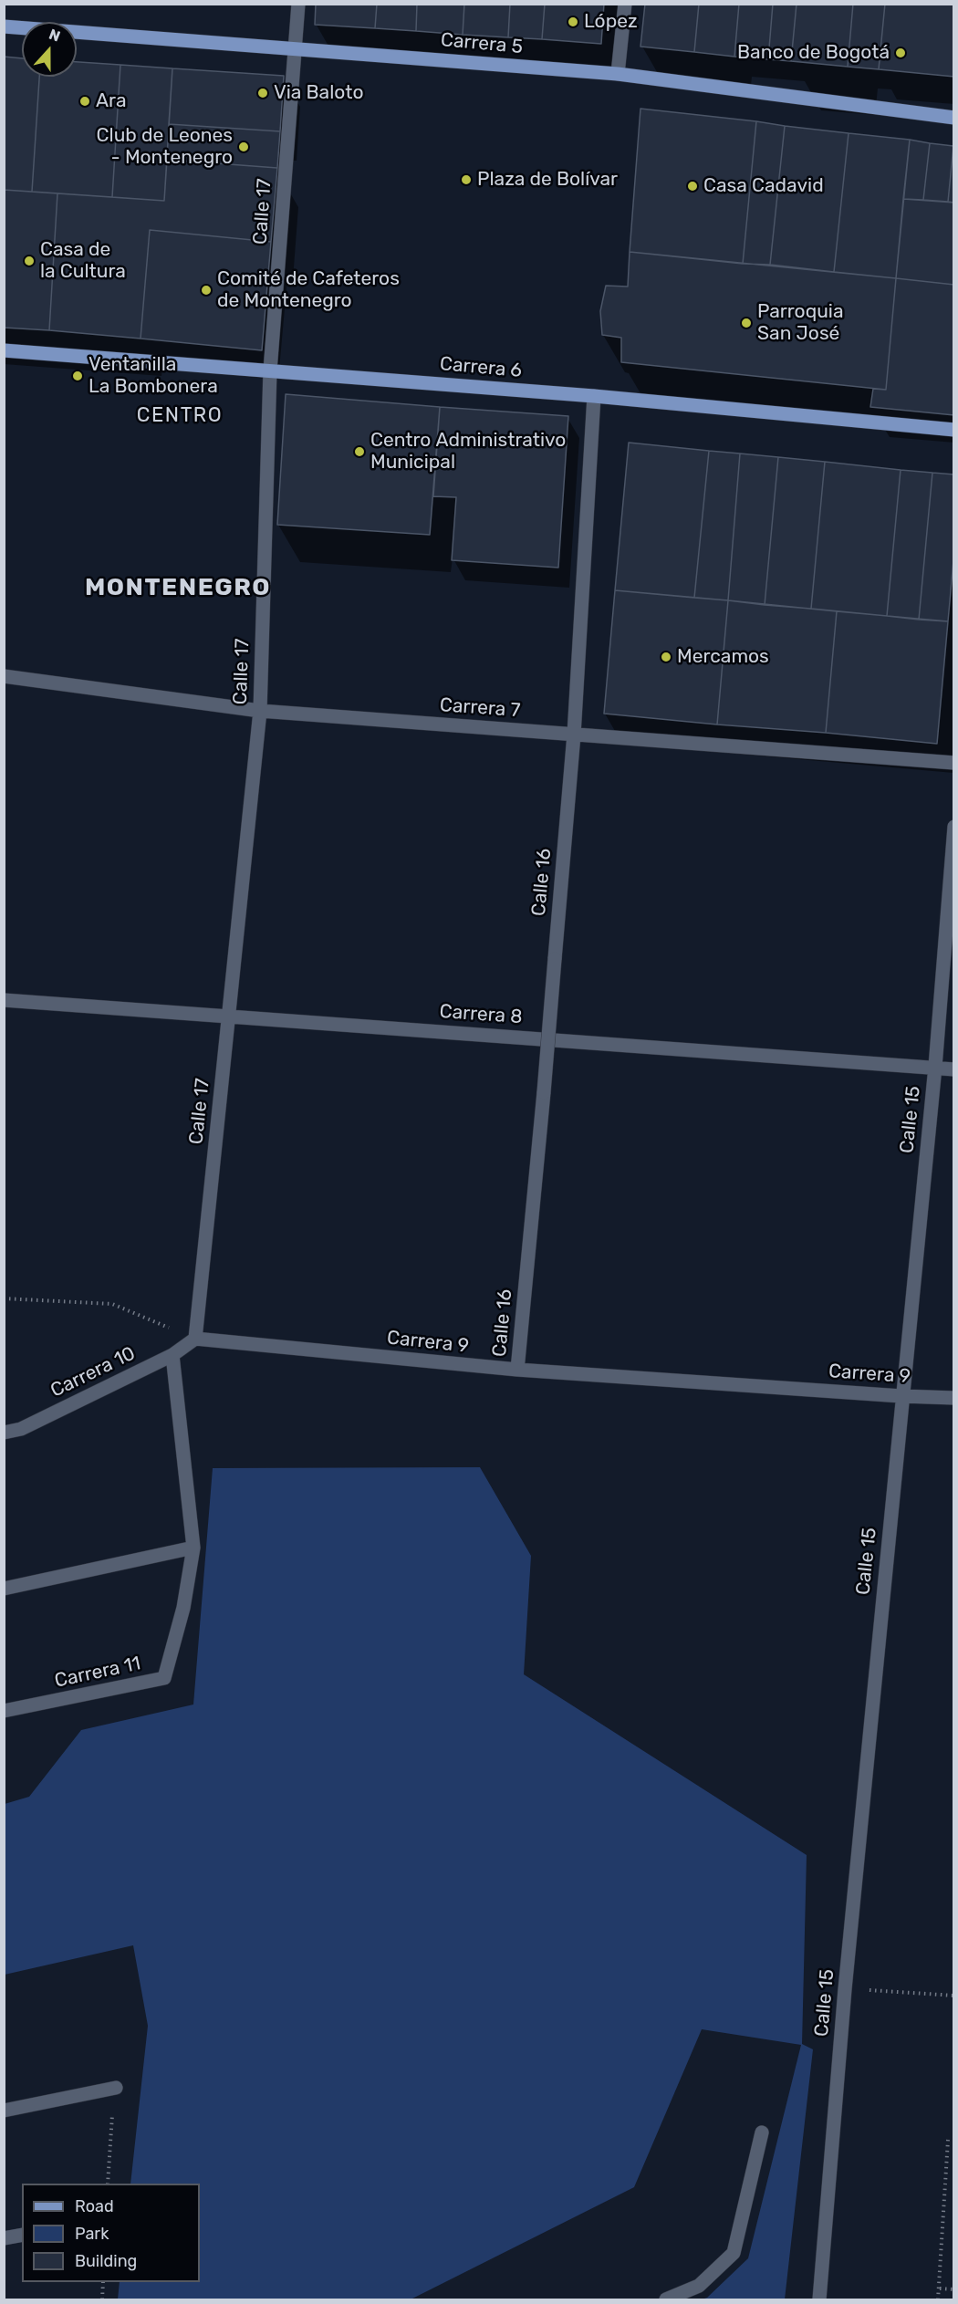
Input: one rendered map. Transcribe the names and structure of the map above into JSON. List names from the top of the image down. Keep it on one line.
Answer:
{"streets":{"main road":["Carrera 5","Carrera 6"],"street":["Calle 17","Carrera 7","Calle 16","Carrera 8","Calle 15","Carrera 9","Carrera 10","Carrera 11"]},"crossings":[["Carrera 5","Calle 17"],["Calle 17","Carrera 6"],["Calle 17","Carrera 7"],["Calle 17","Carrera 8"],["Calle 17","Carrera 9"],["Calle 17","Carrera 10"],["Carrera 6","Calle 16"],["Carrera 7","Calle 16"],["Calle 16","Carrera 9"],["Carrera 8","Calle 15"],["Calle 15","Carrera 9"],["Carrera 9","Carrera 10"],["Carrera 10","Carrera 11"]],"districts":["CENTRO","MONTENEGRO"],"places":["López","Banco de Bogotá","Via Baloto","Ara","Club de Leones - Montenegro","Plaza de Bolívar","Casa Cadavid","Casa de la Cultura","Comité de Cafeteros de Montenegro","Parroquia San José","Ventanilla La Bombonera","Centro Administrativo Municipal","Mercamos"],"legend":["Road","Park","Building"],"north":"top"}
